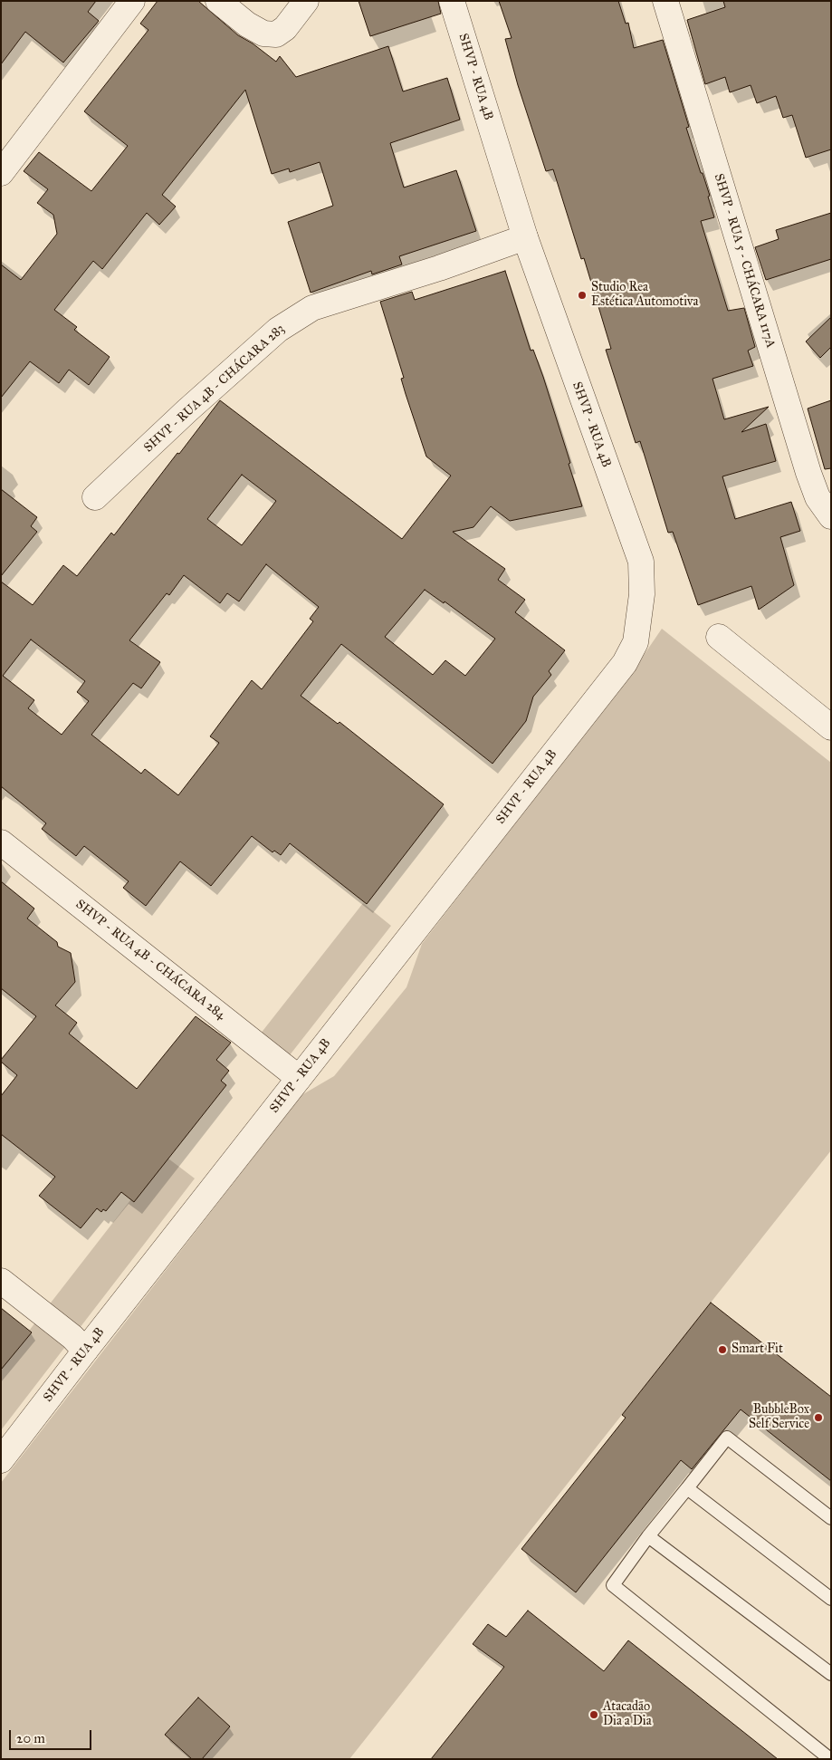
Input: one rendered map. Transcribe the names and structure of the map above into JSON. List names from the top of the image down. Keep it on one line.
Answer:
{"streets":{"street":["SHVP - RUA 4B","SHVP - RUA 5 - CHÁCARA 117A","SHVP - RUA 4B - CHÁCARA 283","SHVP - RUA 4B - CHÁCARA 284"]},"crossings":[["SHVP - RUA 4B","SHVP - RUA 4B - CHÁCARA 283"],["SHVP - RUA 4B","SHVP - RUA 4B - CHÁCARA 284"]],"places":["Studio Rea Estética Automotiva","Smart Fit","BubbleBox Self Service","Atacadão Dia a Dia"],"scale_bar":"20 m"}
